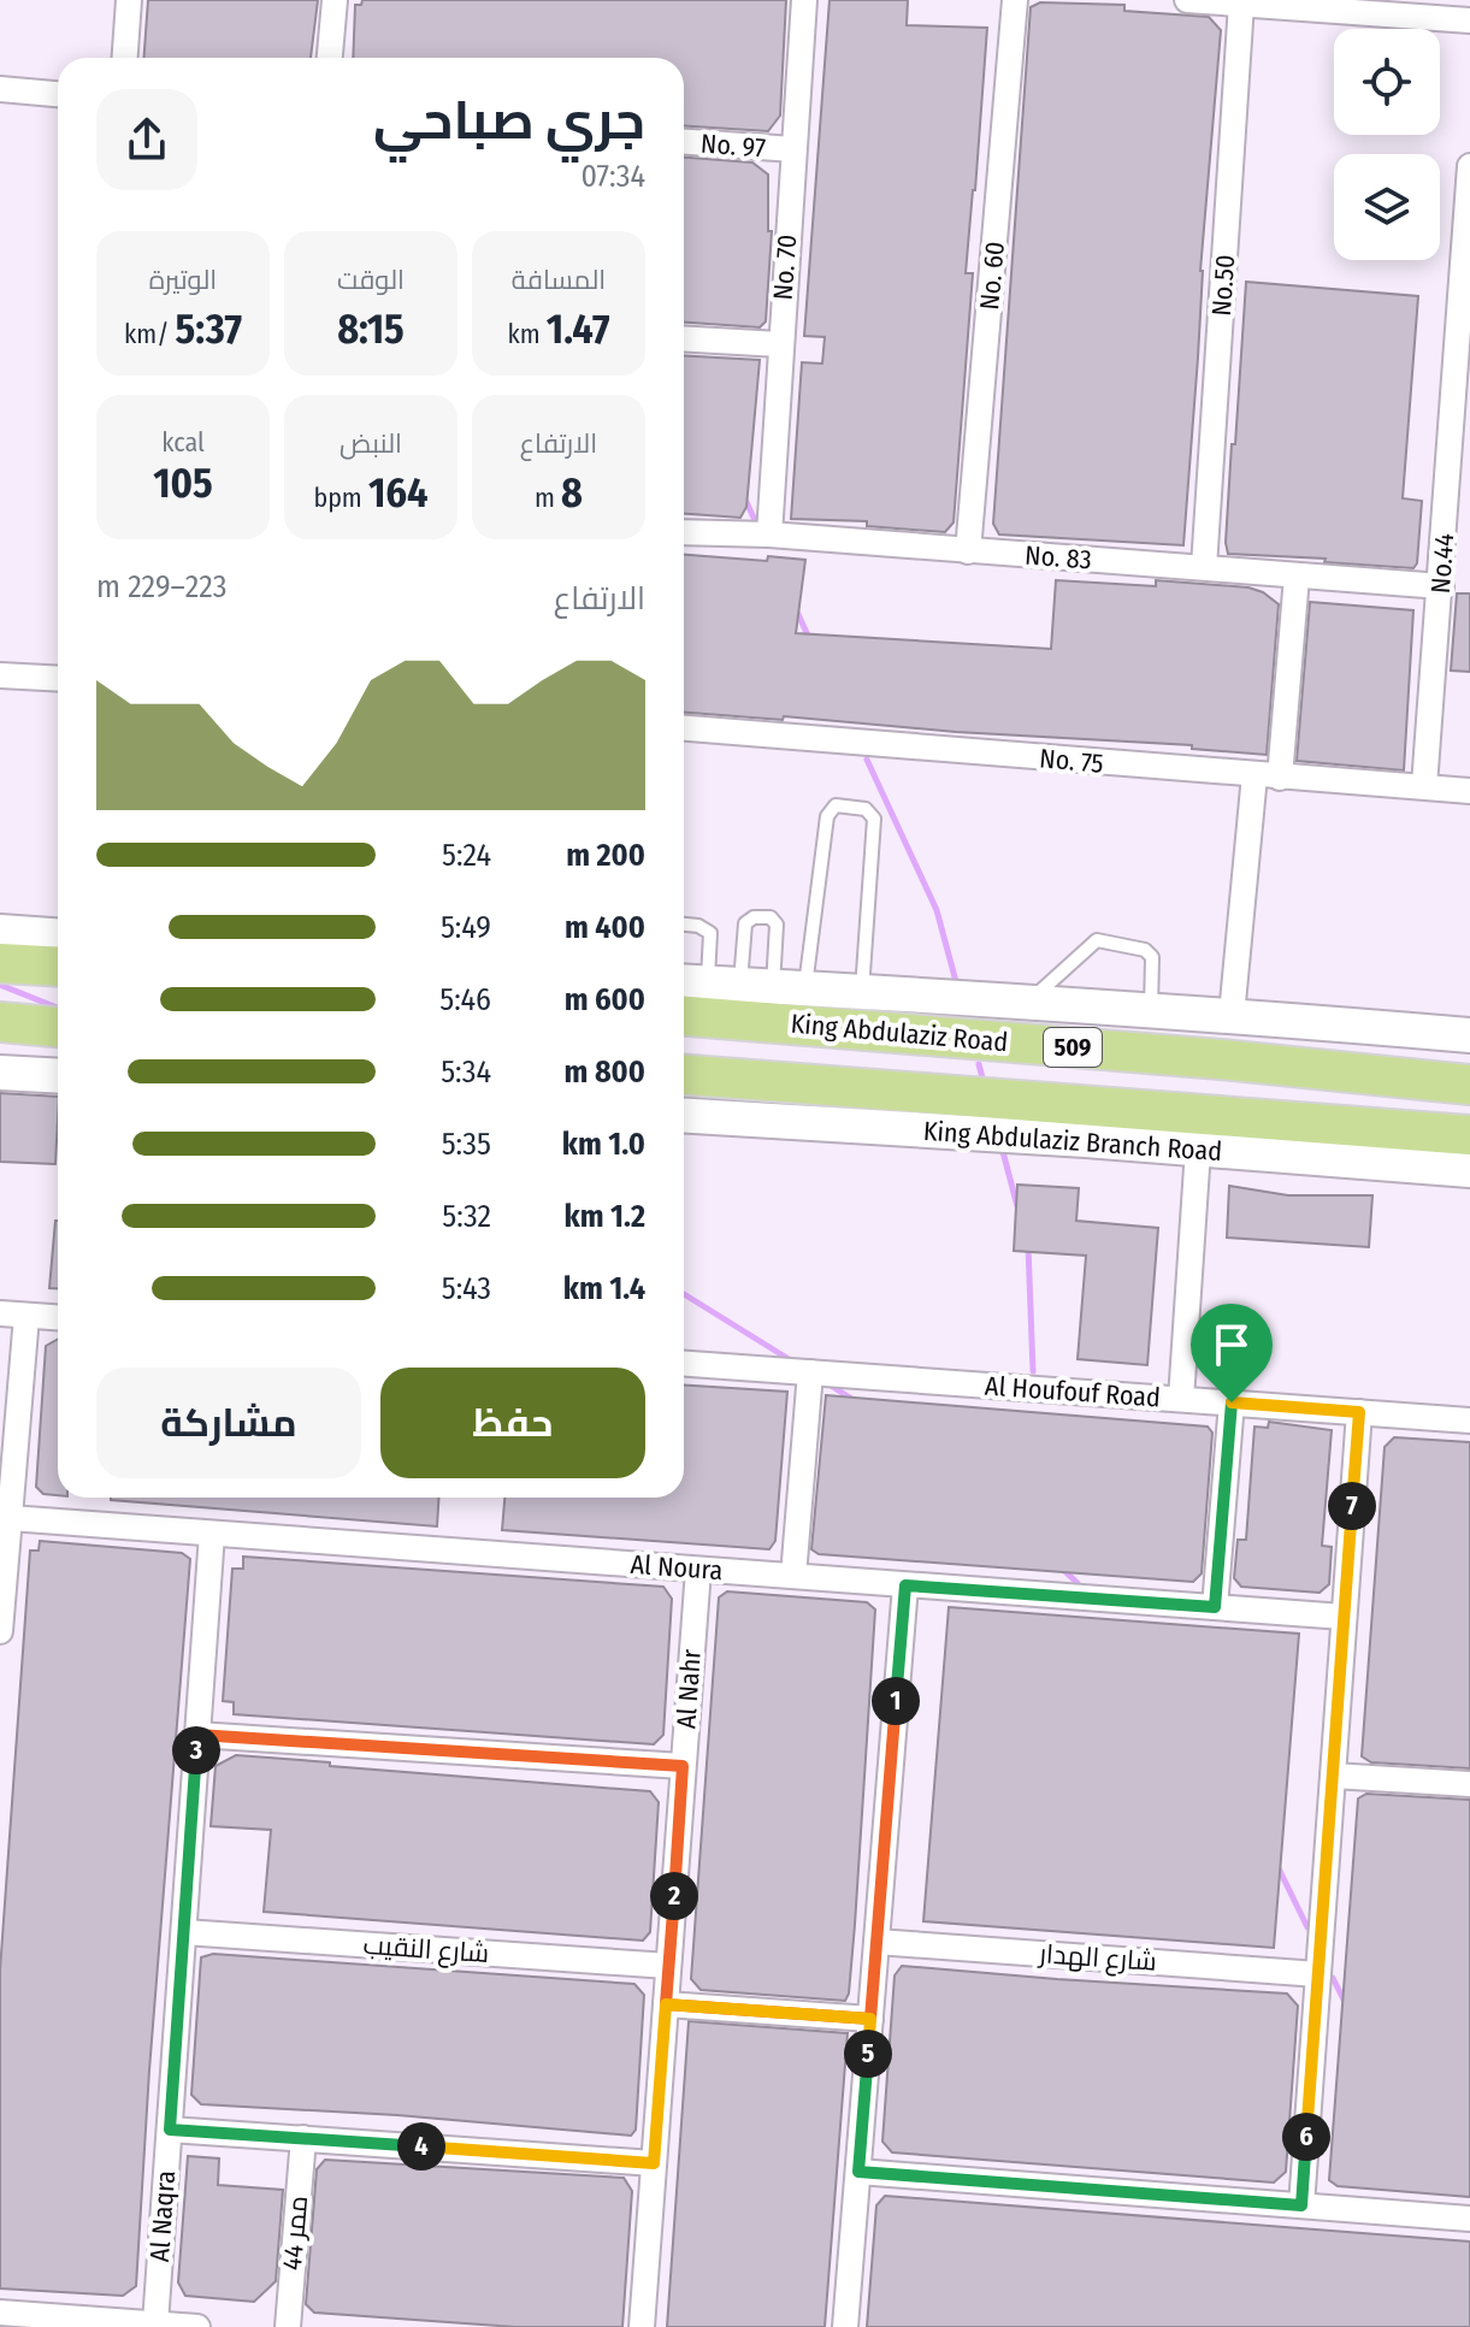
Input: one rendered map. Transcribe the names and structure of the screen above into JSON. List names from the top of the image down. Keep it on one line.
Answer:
{"streets":{"main road":["King Abdulaziz Road","509","King Abdulaziz Branch Road"],"street":["No. 97","No. 70","No. 60","No.50","No. 83","No.44","No. 75","Al Houfouf Road","Al Noura","Al Nahr","شارع النقيب","شارع الهدار","Al Naqra","ممر 44"]},"crossings":[["No. 97","No. 70"],["No. 70","No. 83"],["No. 60","No. 83"],["No.50","No. 83"],["No. 83","No.44"],["No.44","No. 75"],["Al Noura","Al Nahr"],["Al Noura","Al Naqra"],["Al Nahr","شارع النقيب"],["شارع النقيب","Al Naqra"]],"page":{"heading":["جري صباحي","07:34"],"stats":[["المسافة","1.47 km"],["الوقت","8:15"],["الوتيرة","5:37 /km"],["الارتفاع","8 m"],["النبض","164 bpm"],["kcal","105"]],"chart":["الارتفاع","223–229 m"],"list":[{"name":"200 m","note":"5:24"},{"name":"400 m","note":"5:49"},{"name":"600 m","note":"5:46"},{"name":"800 m","note":"5:34"},{"name":"1.0 km","note":"5:35"},{"name":"1.2 km","note":"5:32"},{"name":"1.4 km","note":"5:43"}],"buttons":["حفظ","مشاركة"],"pins":["7","1","3","2","5","6","4"]}}
